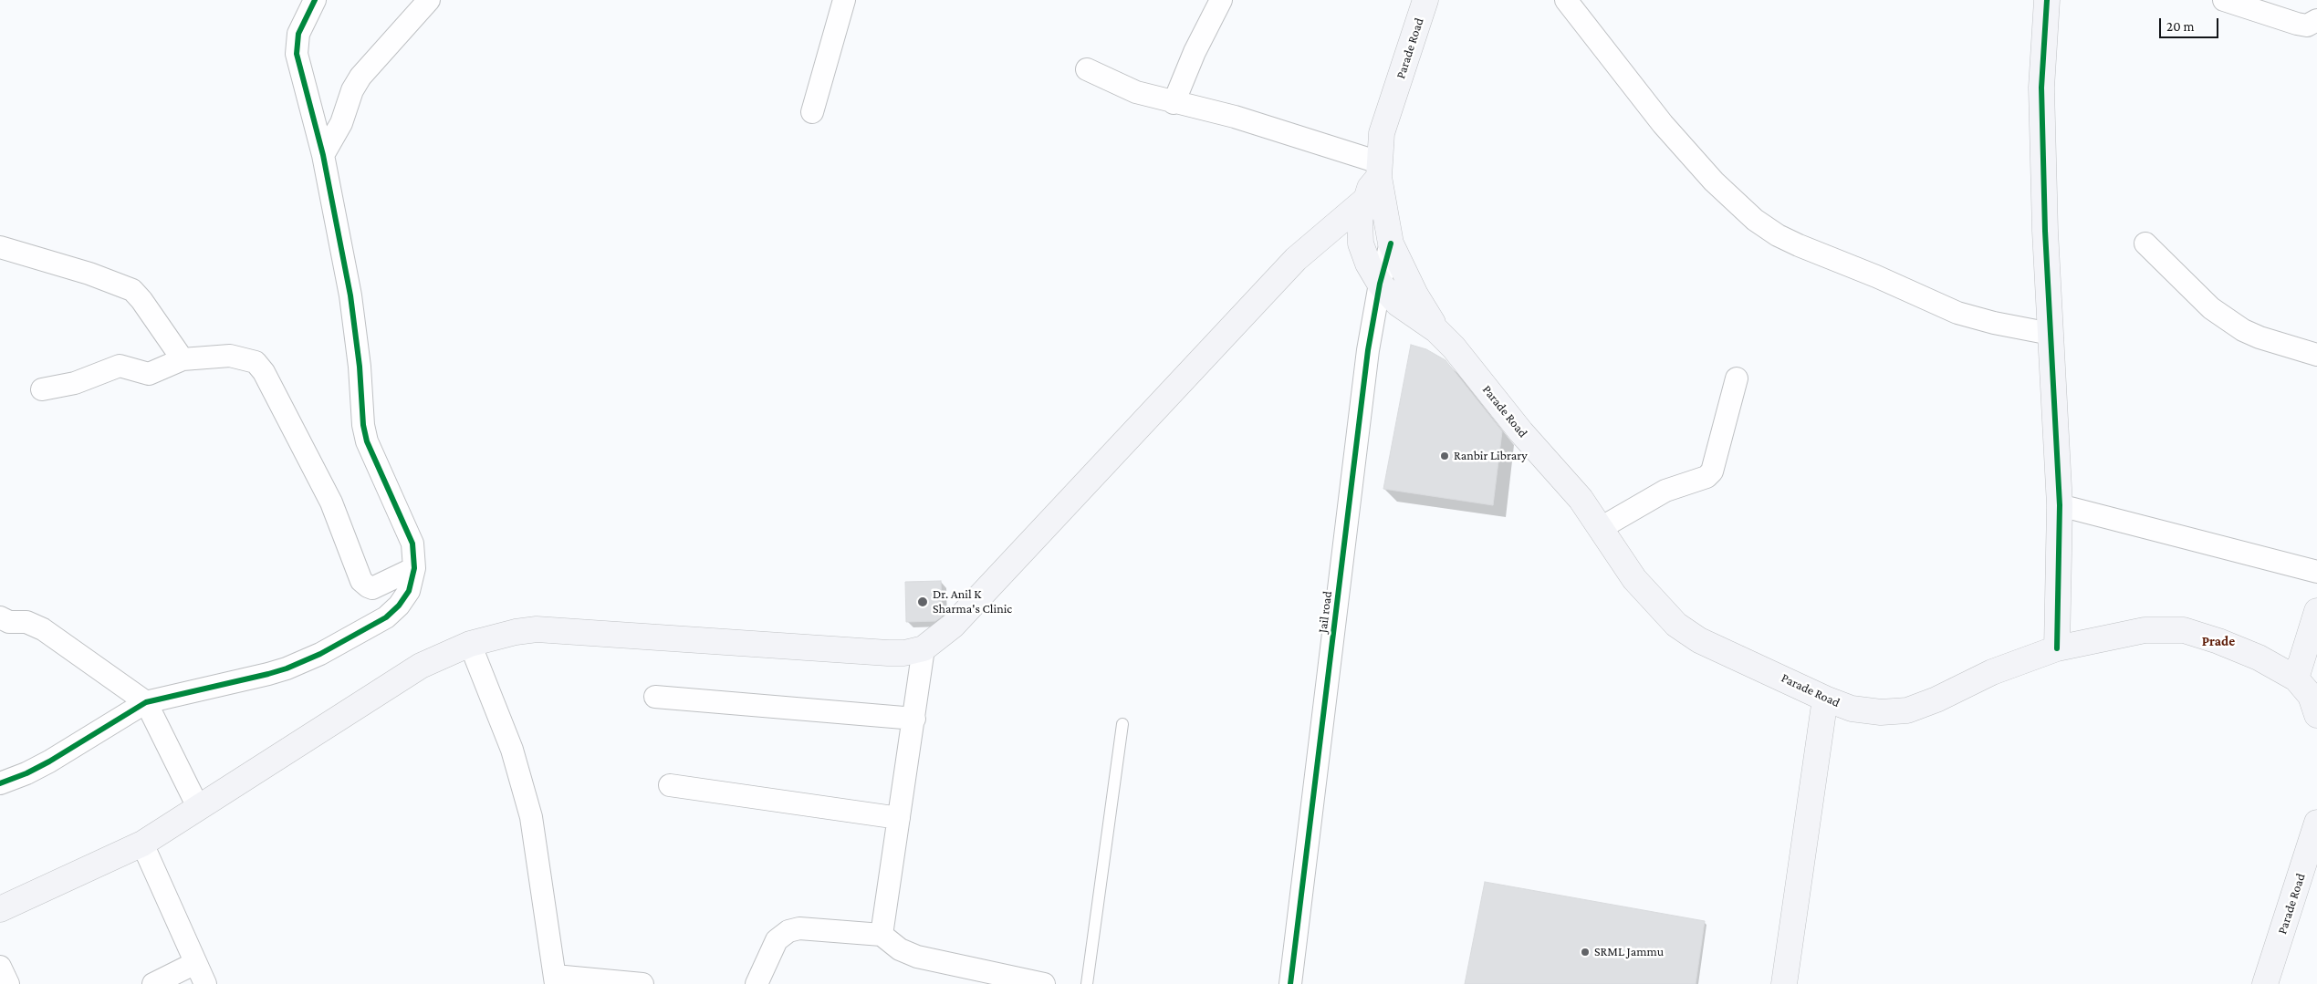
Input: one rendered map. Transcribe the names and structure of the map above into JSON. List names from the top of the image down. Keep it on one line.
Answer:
{"streets":{"main road":["Parade Road"],"street":["Jail road"]},"crossings":[["Parade Road","Jail road"]],"districts":["Prade"],"places":["Ranbir Library","Dr. Anil K Sharma's Clinic","SRML Jammu"],"scale_bar":"20 m"}
